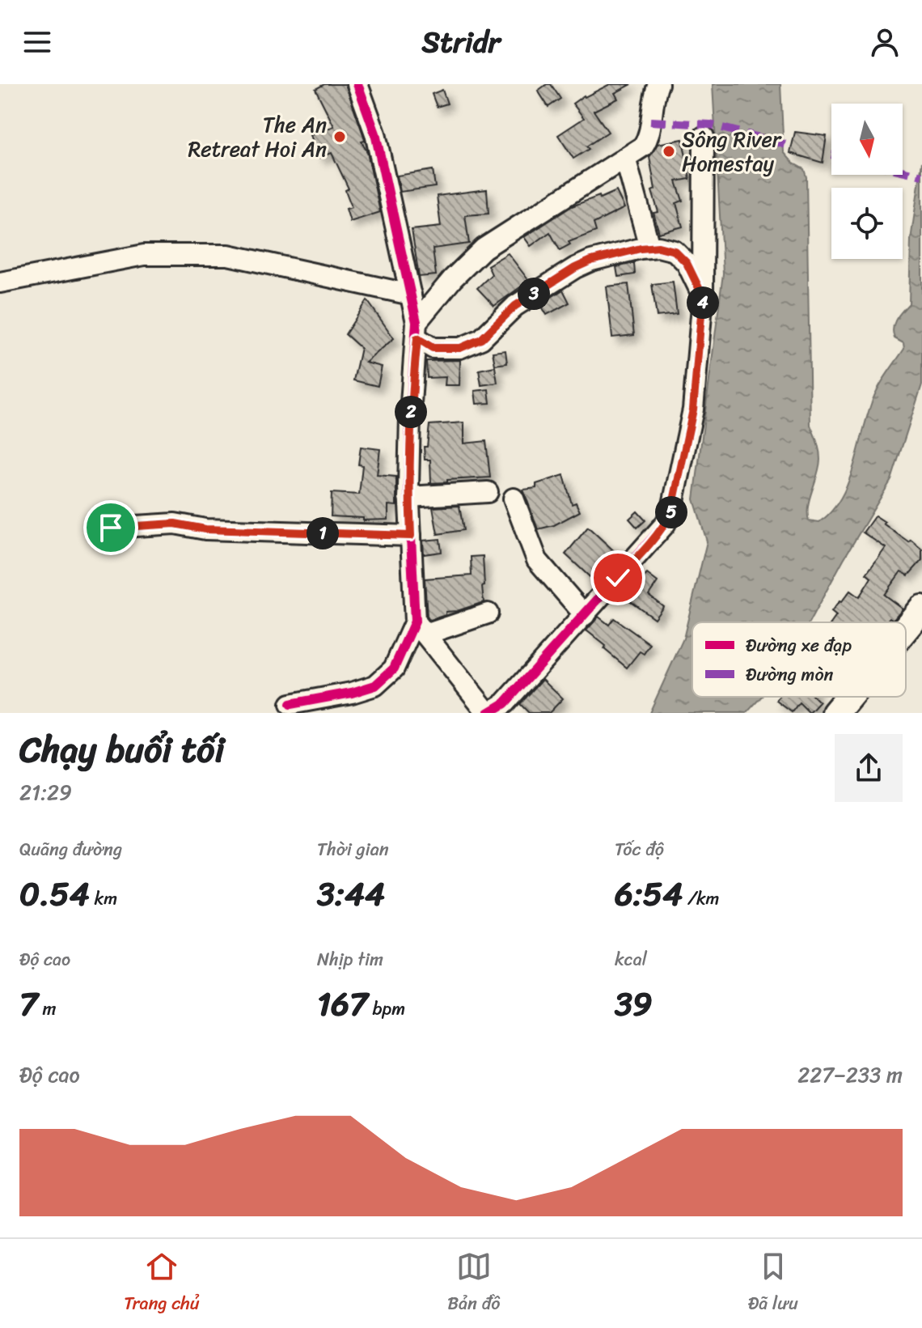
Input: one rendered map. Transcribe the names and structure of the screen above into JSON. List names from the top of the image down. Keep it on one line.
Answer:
{"places":["The An Retreat Hoi An","Sông River Homestay"],"legend":["Đường xe đạp","Đường mòn"],"north":"bottom","page":{"header":"Stridr","pins":["3","4","2","5","1"],"heading":["Chạy buổi tối","21:29"],"stats":[["Quãng đường","0.54 km"],["Thời gian","3:44"],["Tốc độ","6:54 /km"],["Độ cao","7 m"],["Nhịp tim","167 bpm"],["kcal","39"]],"chart":["Độ cao","227–233 m"],"tabs":["Trang chủ","Bản đồ","Đã lưu"]}}
